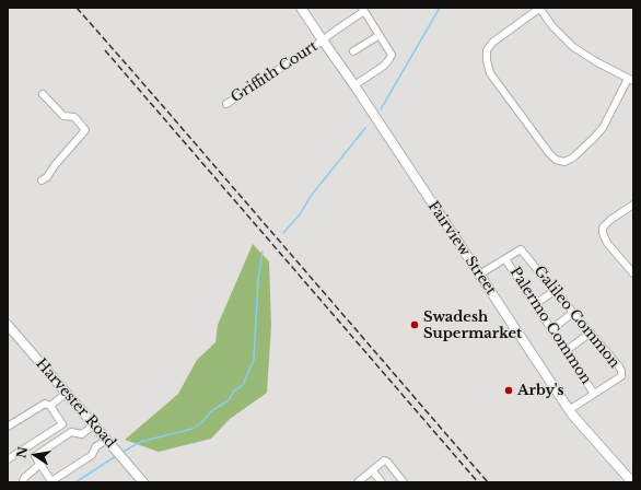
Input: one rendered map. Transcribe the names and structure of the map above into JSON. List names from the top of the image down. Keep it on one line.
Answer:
{"streets":{"main road":["Fairview Street","Harvester Road"],"street":["Griffith Court","Galileo Common","Palermo Common"]},"crossings":[["Griffith Court","Fairview Street"],["Fairview Street","Galileo Common"],["Galileo Common","Palermo Common"]],"places":["Swadesh Supermarket","Arby's"],"north":"left"}
